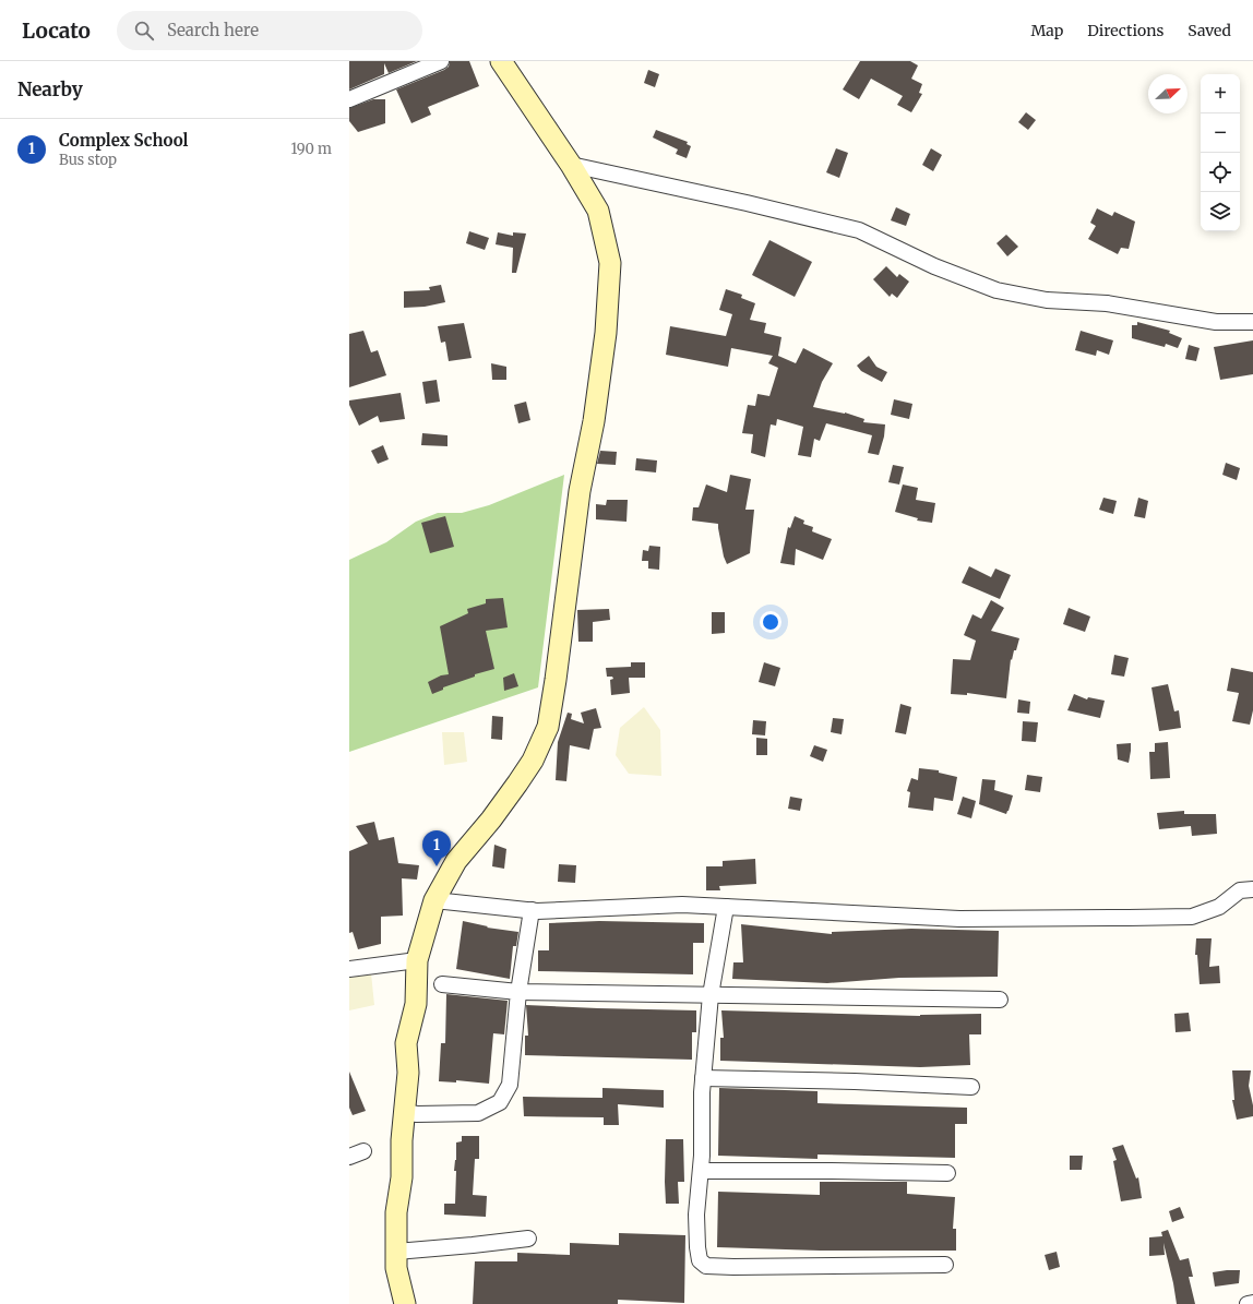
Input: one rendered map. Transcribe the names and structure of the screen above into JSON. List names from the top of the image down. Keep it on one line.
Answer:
{"north":"top right","page":{"header":"Locato","search":"Search here","nav":["Map","Directions","Saved"],"heading":"Nearby","map_buttons":["+","−"],"list":[{"mark":"1","name":"Complex School","note":"Bus stop","value":"190 m"}],"pins":"1"}}
